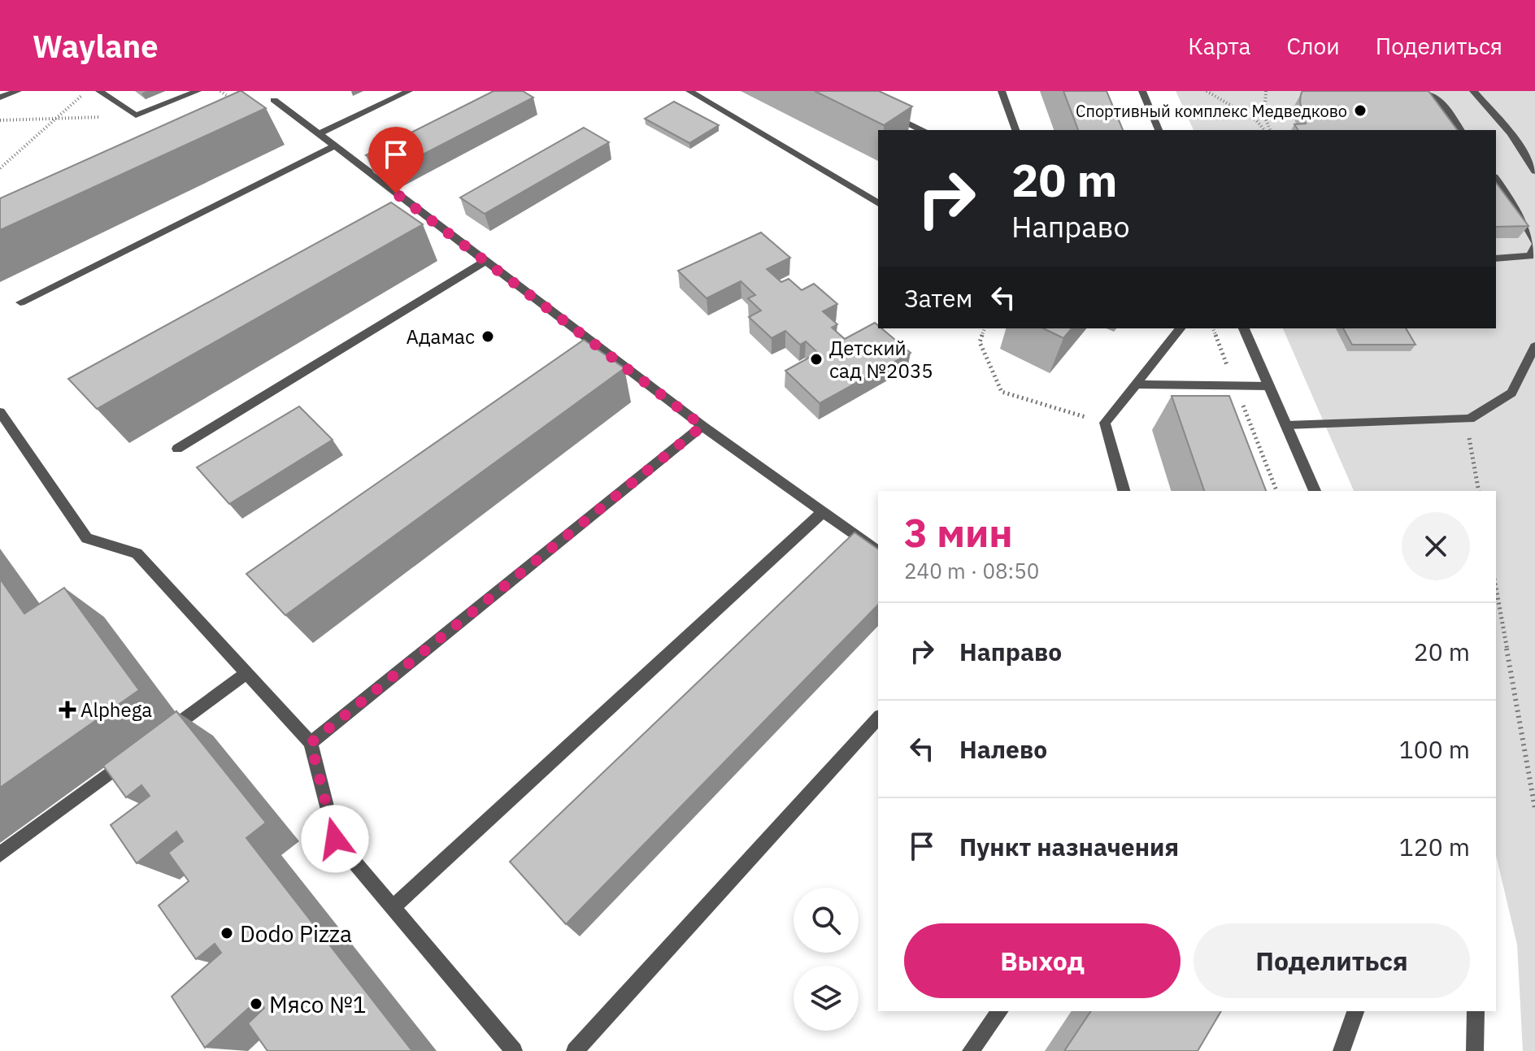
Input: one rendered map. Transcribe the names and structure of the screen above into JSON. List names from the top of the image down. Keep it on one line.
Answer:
{"places":{"other":["Спортивный комплекс Медведково","Адамас","Детский сад №2035","Dodo Pizza","Мясо №1"],"health":["Alphega"]},"page":{"header":"Waylane","nav":["Карта","Слои","Поделиться"],"turn":["20 m","Направо"],"then":"Затем","heading":["3 мин","240 m · 08:50"],"list":[{"name":"Направо","value":"20 m"},{"name":"Налево","value":"100 m"},{"name":"Пункт назначения","value":"120 m"}],"buttons":["Выход","Поделиться"]}}
